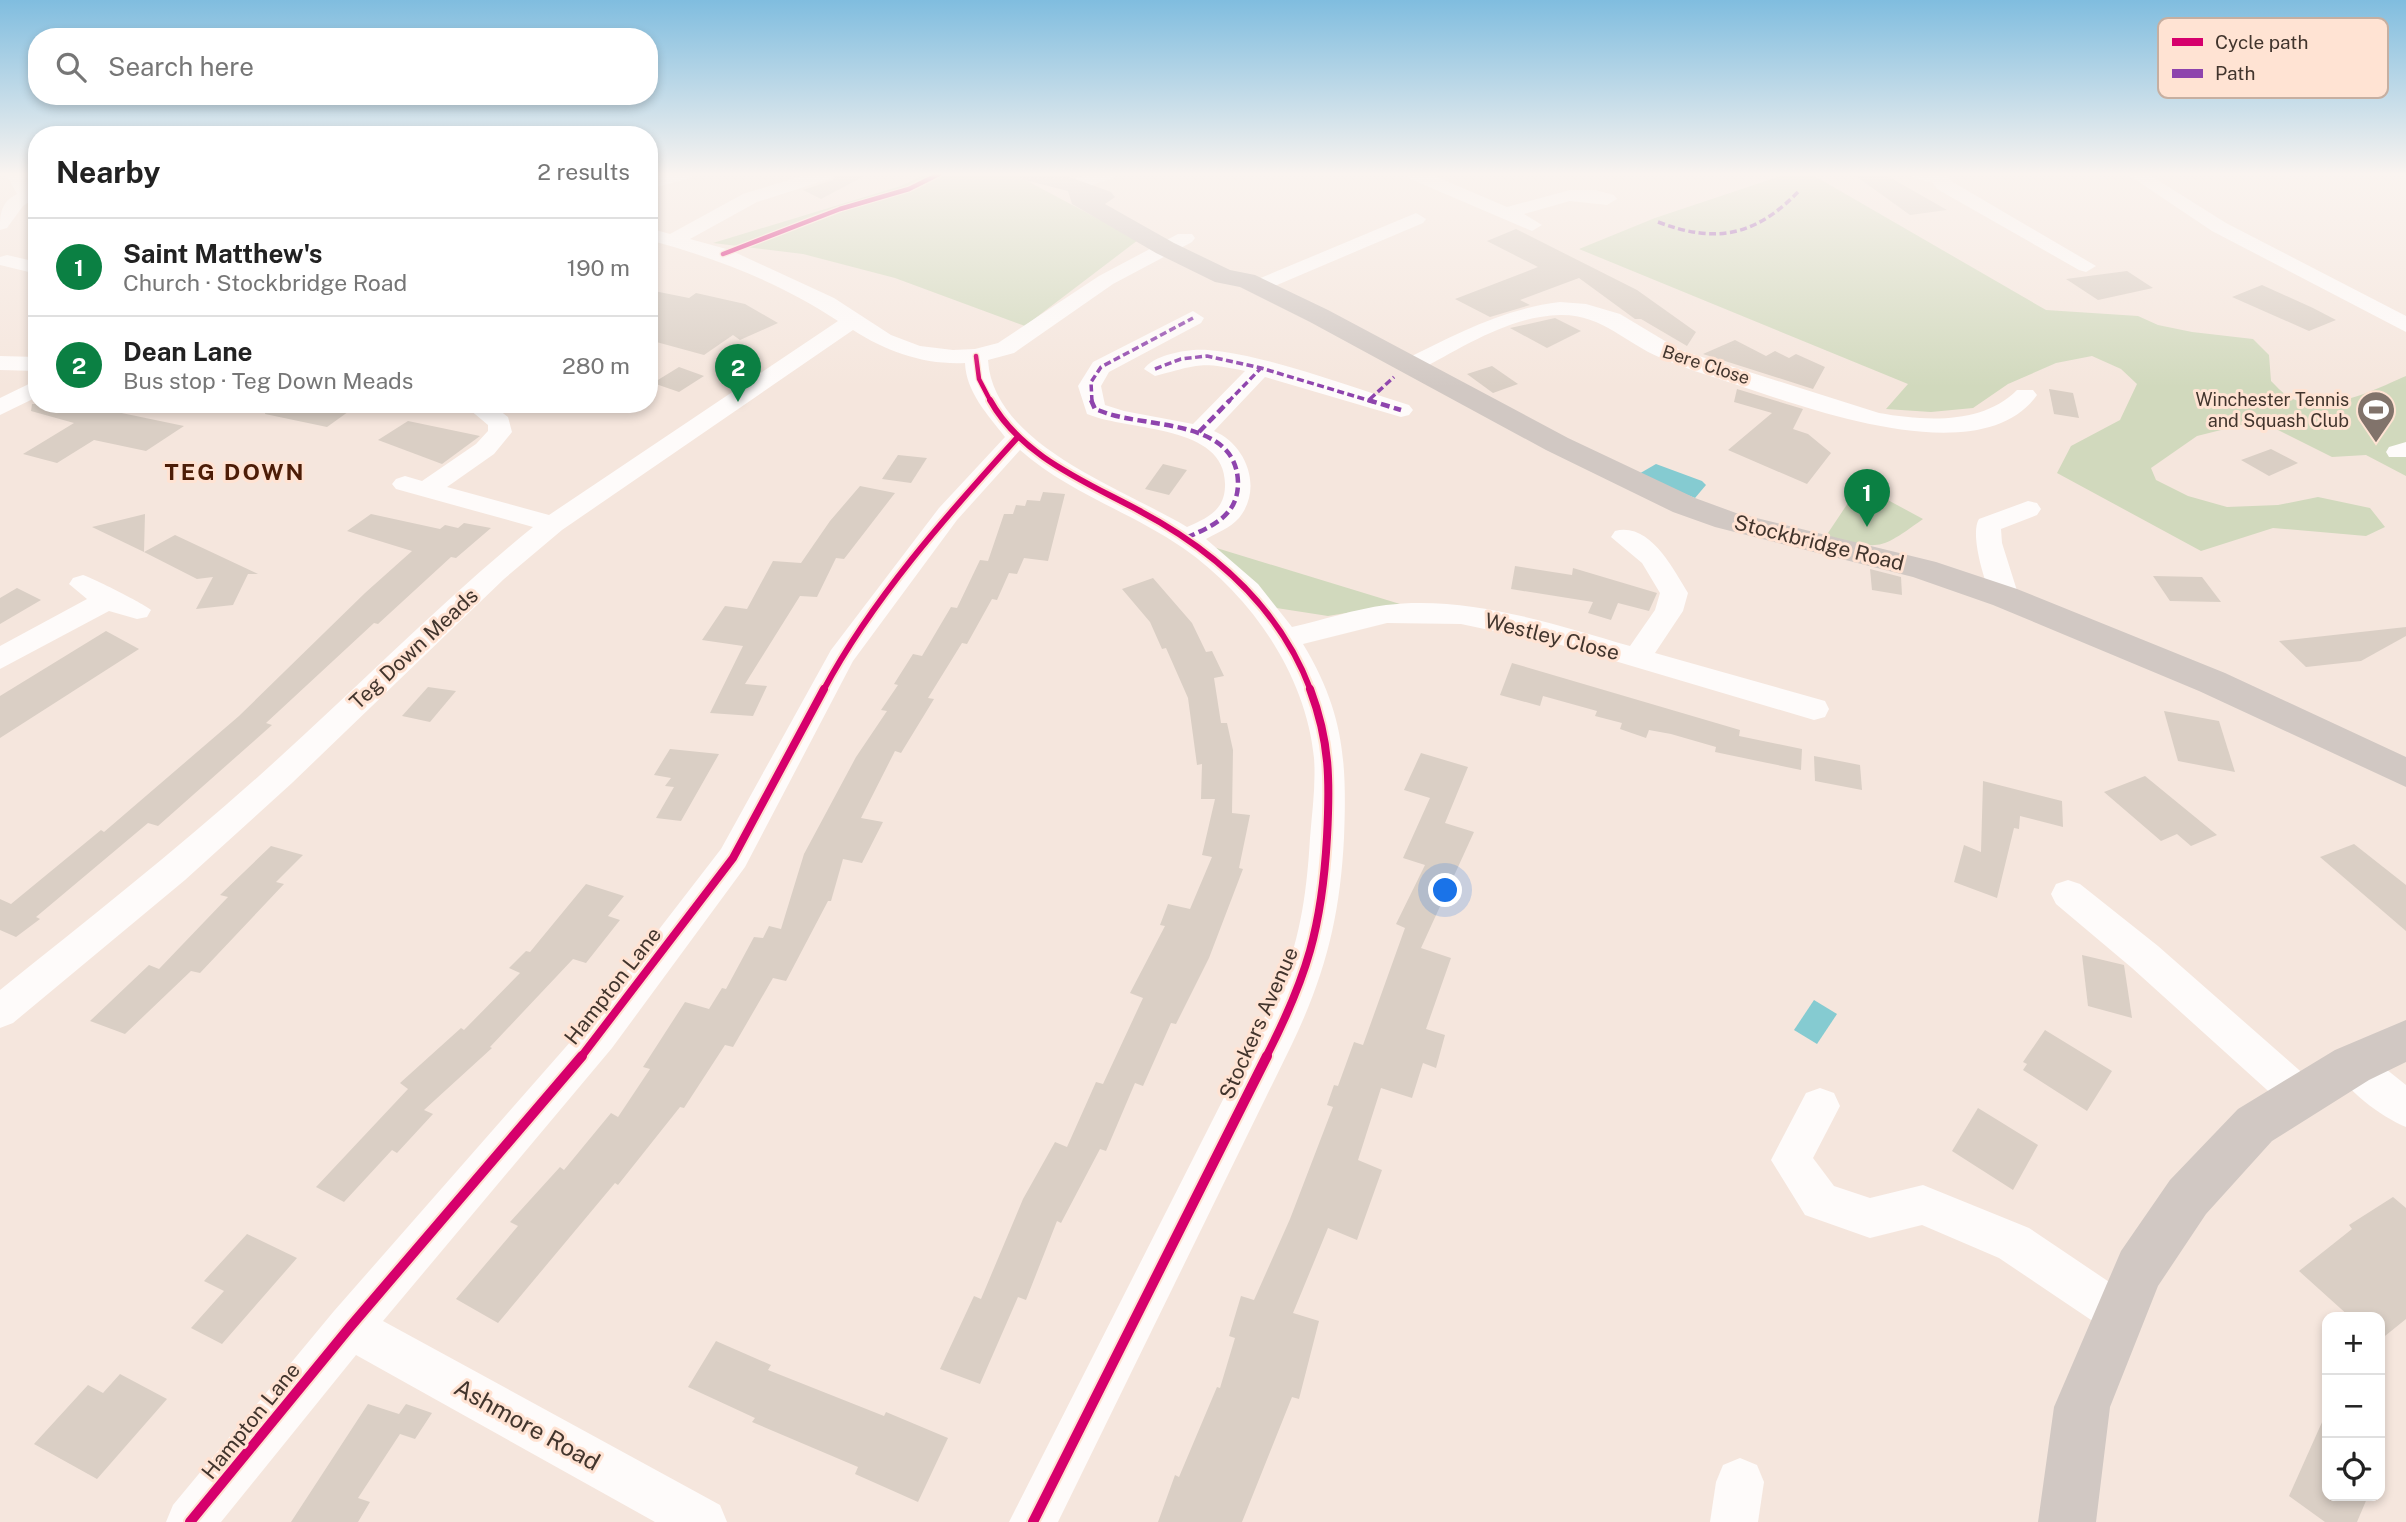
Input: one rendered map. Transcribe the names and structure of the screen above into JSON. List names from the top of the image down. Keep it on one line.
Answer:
{"streets":{"main road":["Stockbridge Road"],"street":["Bere Close","Westley Close","Teg Down Meads","Hampton Lane","Stockers Avenue","Ashmore Road"]},"crossings":[["Bere Close","Stockbridge Road"],["Westley Close","Stockers Avenue"],["Hampton Lane","Stockers Avenue"],["Hampton Lane","Ashmore Road"]],"districts":["TEG DOWN"],"places":{"sports":["Winchester Tennis and Squash Club"]},"legend":["Cycle path","Path"],"page":{"search":"Search here","heading":["Nearby","2 results"],"list":[{"mark":"1","name":"Saint Matthew's","note":"Church · Stockbridge Road","value":"190 m"},{"mark":"2","name":"Dean Lane","note":"Bus stop · Teg Down Meads","value":"280 m"}],"pins":["2","1"],"map_buttons":["+","−"]}}
